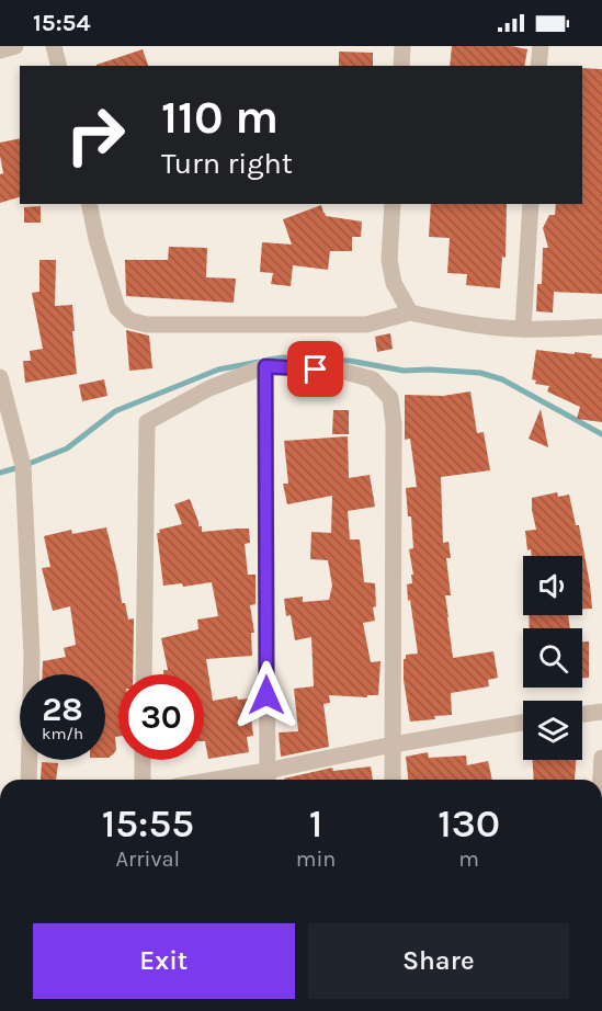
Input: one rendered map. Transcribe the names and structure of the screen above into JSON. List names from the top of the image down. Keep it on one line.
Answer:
{"page":{"status":"15:54","turn":["110 m","Turn right"],"speed":"28 km/h","limit":"30","eta":["15:55","Arrival","1","min","130","m"],"buttons":["Exit","Share"]}}
